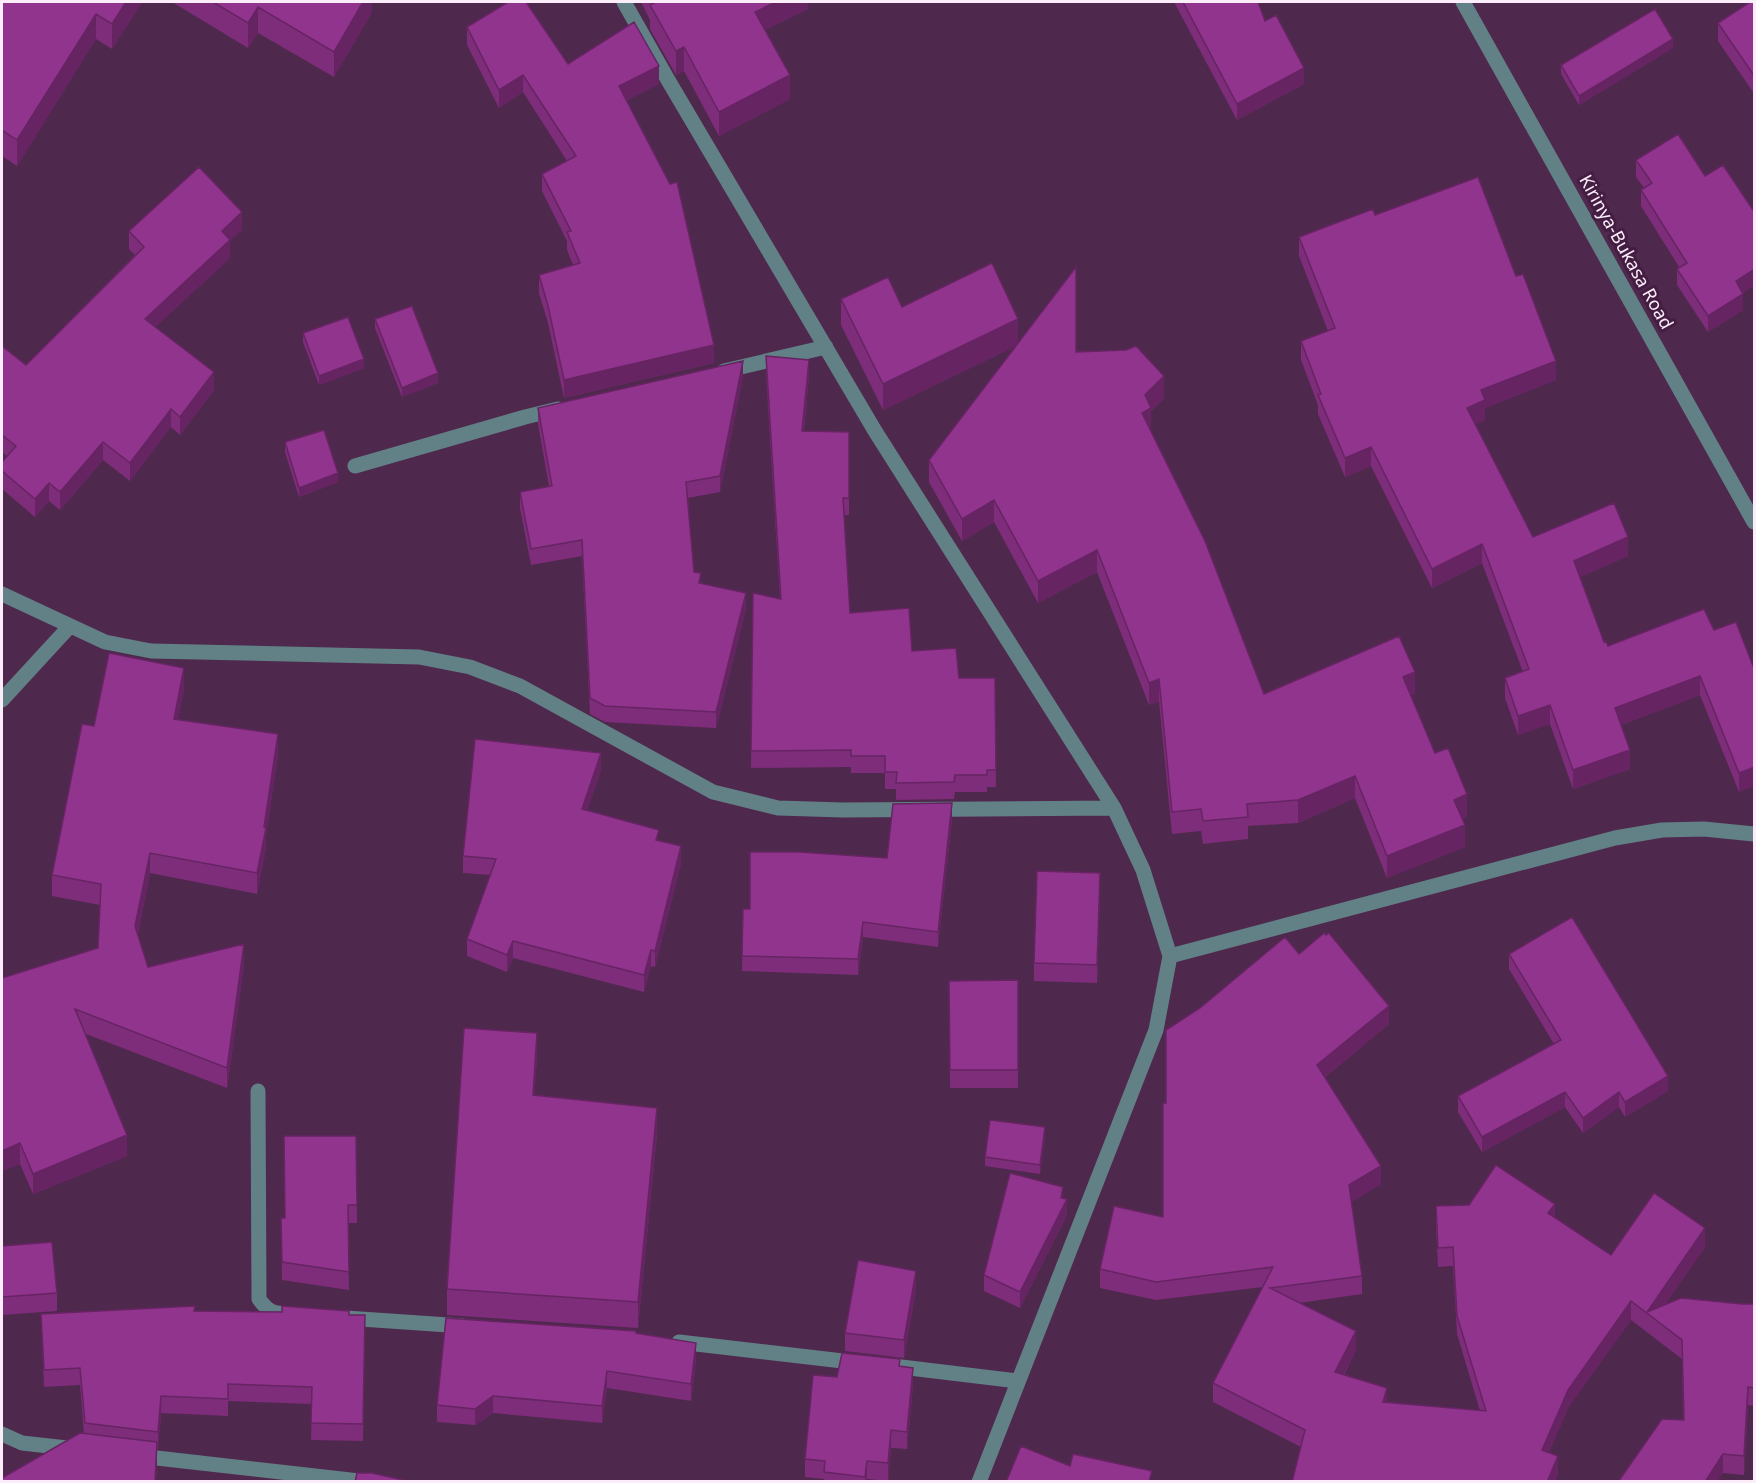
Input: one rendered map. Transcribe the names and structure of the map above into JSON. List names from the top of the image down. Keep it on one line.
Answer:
{"streets":{"street":["Kirinya-Bukasa Road"]}}
